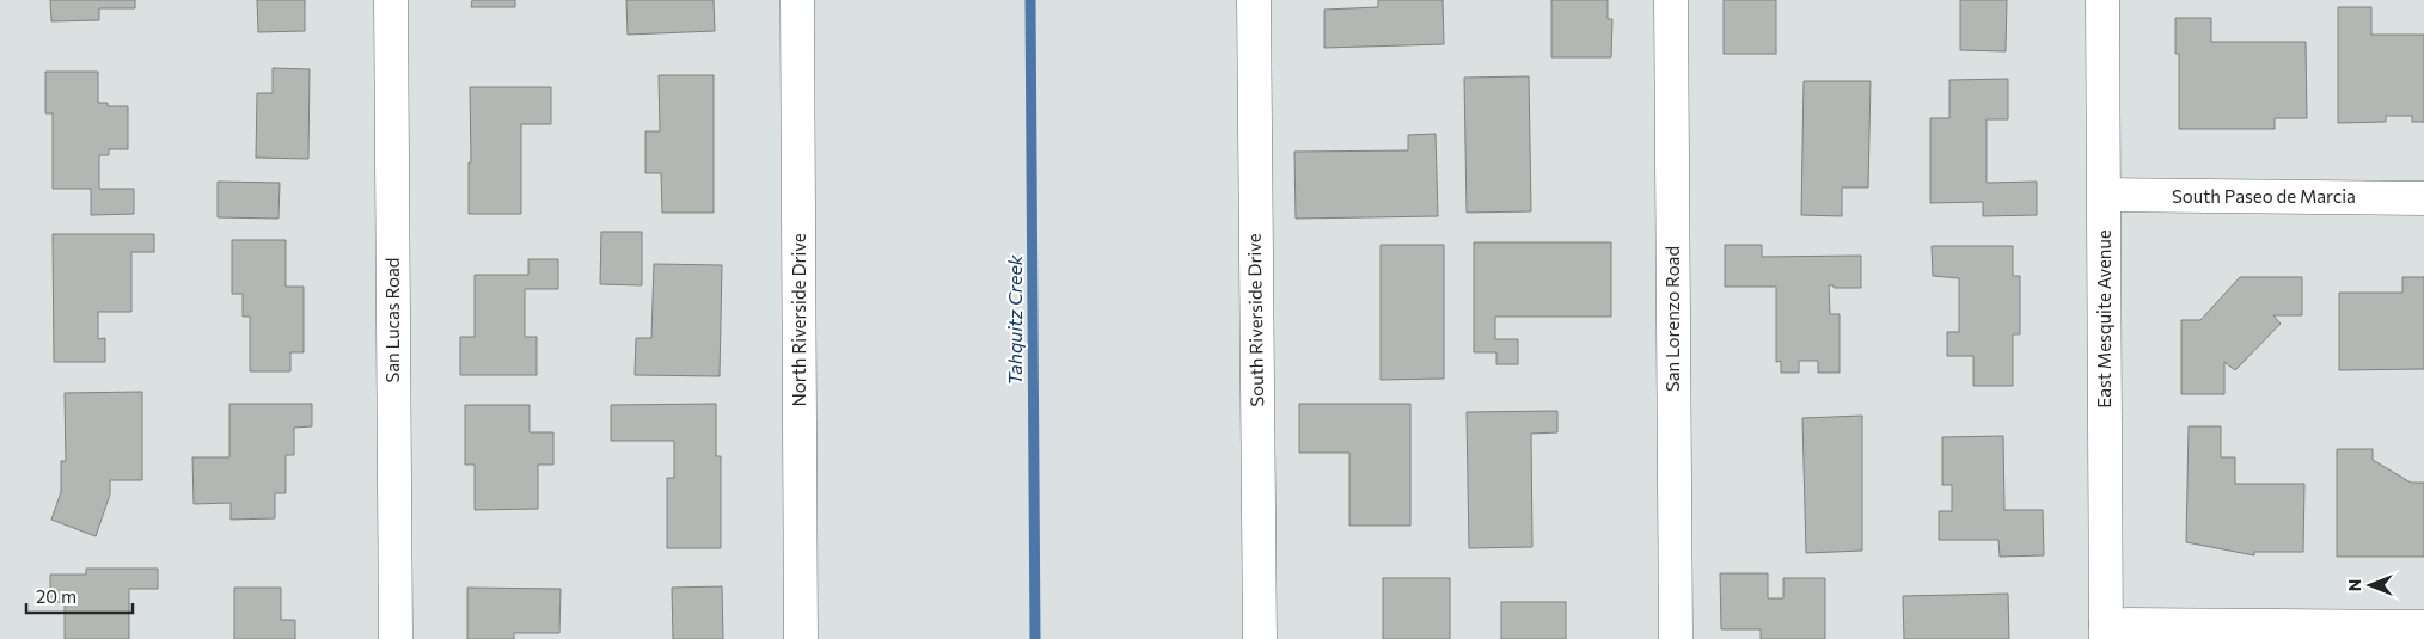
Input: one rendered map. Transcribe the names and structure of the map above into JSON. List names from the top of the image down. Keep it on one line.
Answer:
{"streets":{"street":["South Paseo de Marcia","San Lorenzo Road","East Mesquite Avenue","San Lucas Road","North Riverside Drive","South Riverside Drive"]},"crossings":[["South Paseo de Marcia","East Mesquite Avenue"]],"water":["Tahquitz Creek"],"scale_bar":"20 m","north":"left"}
